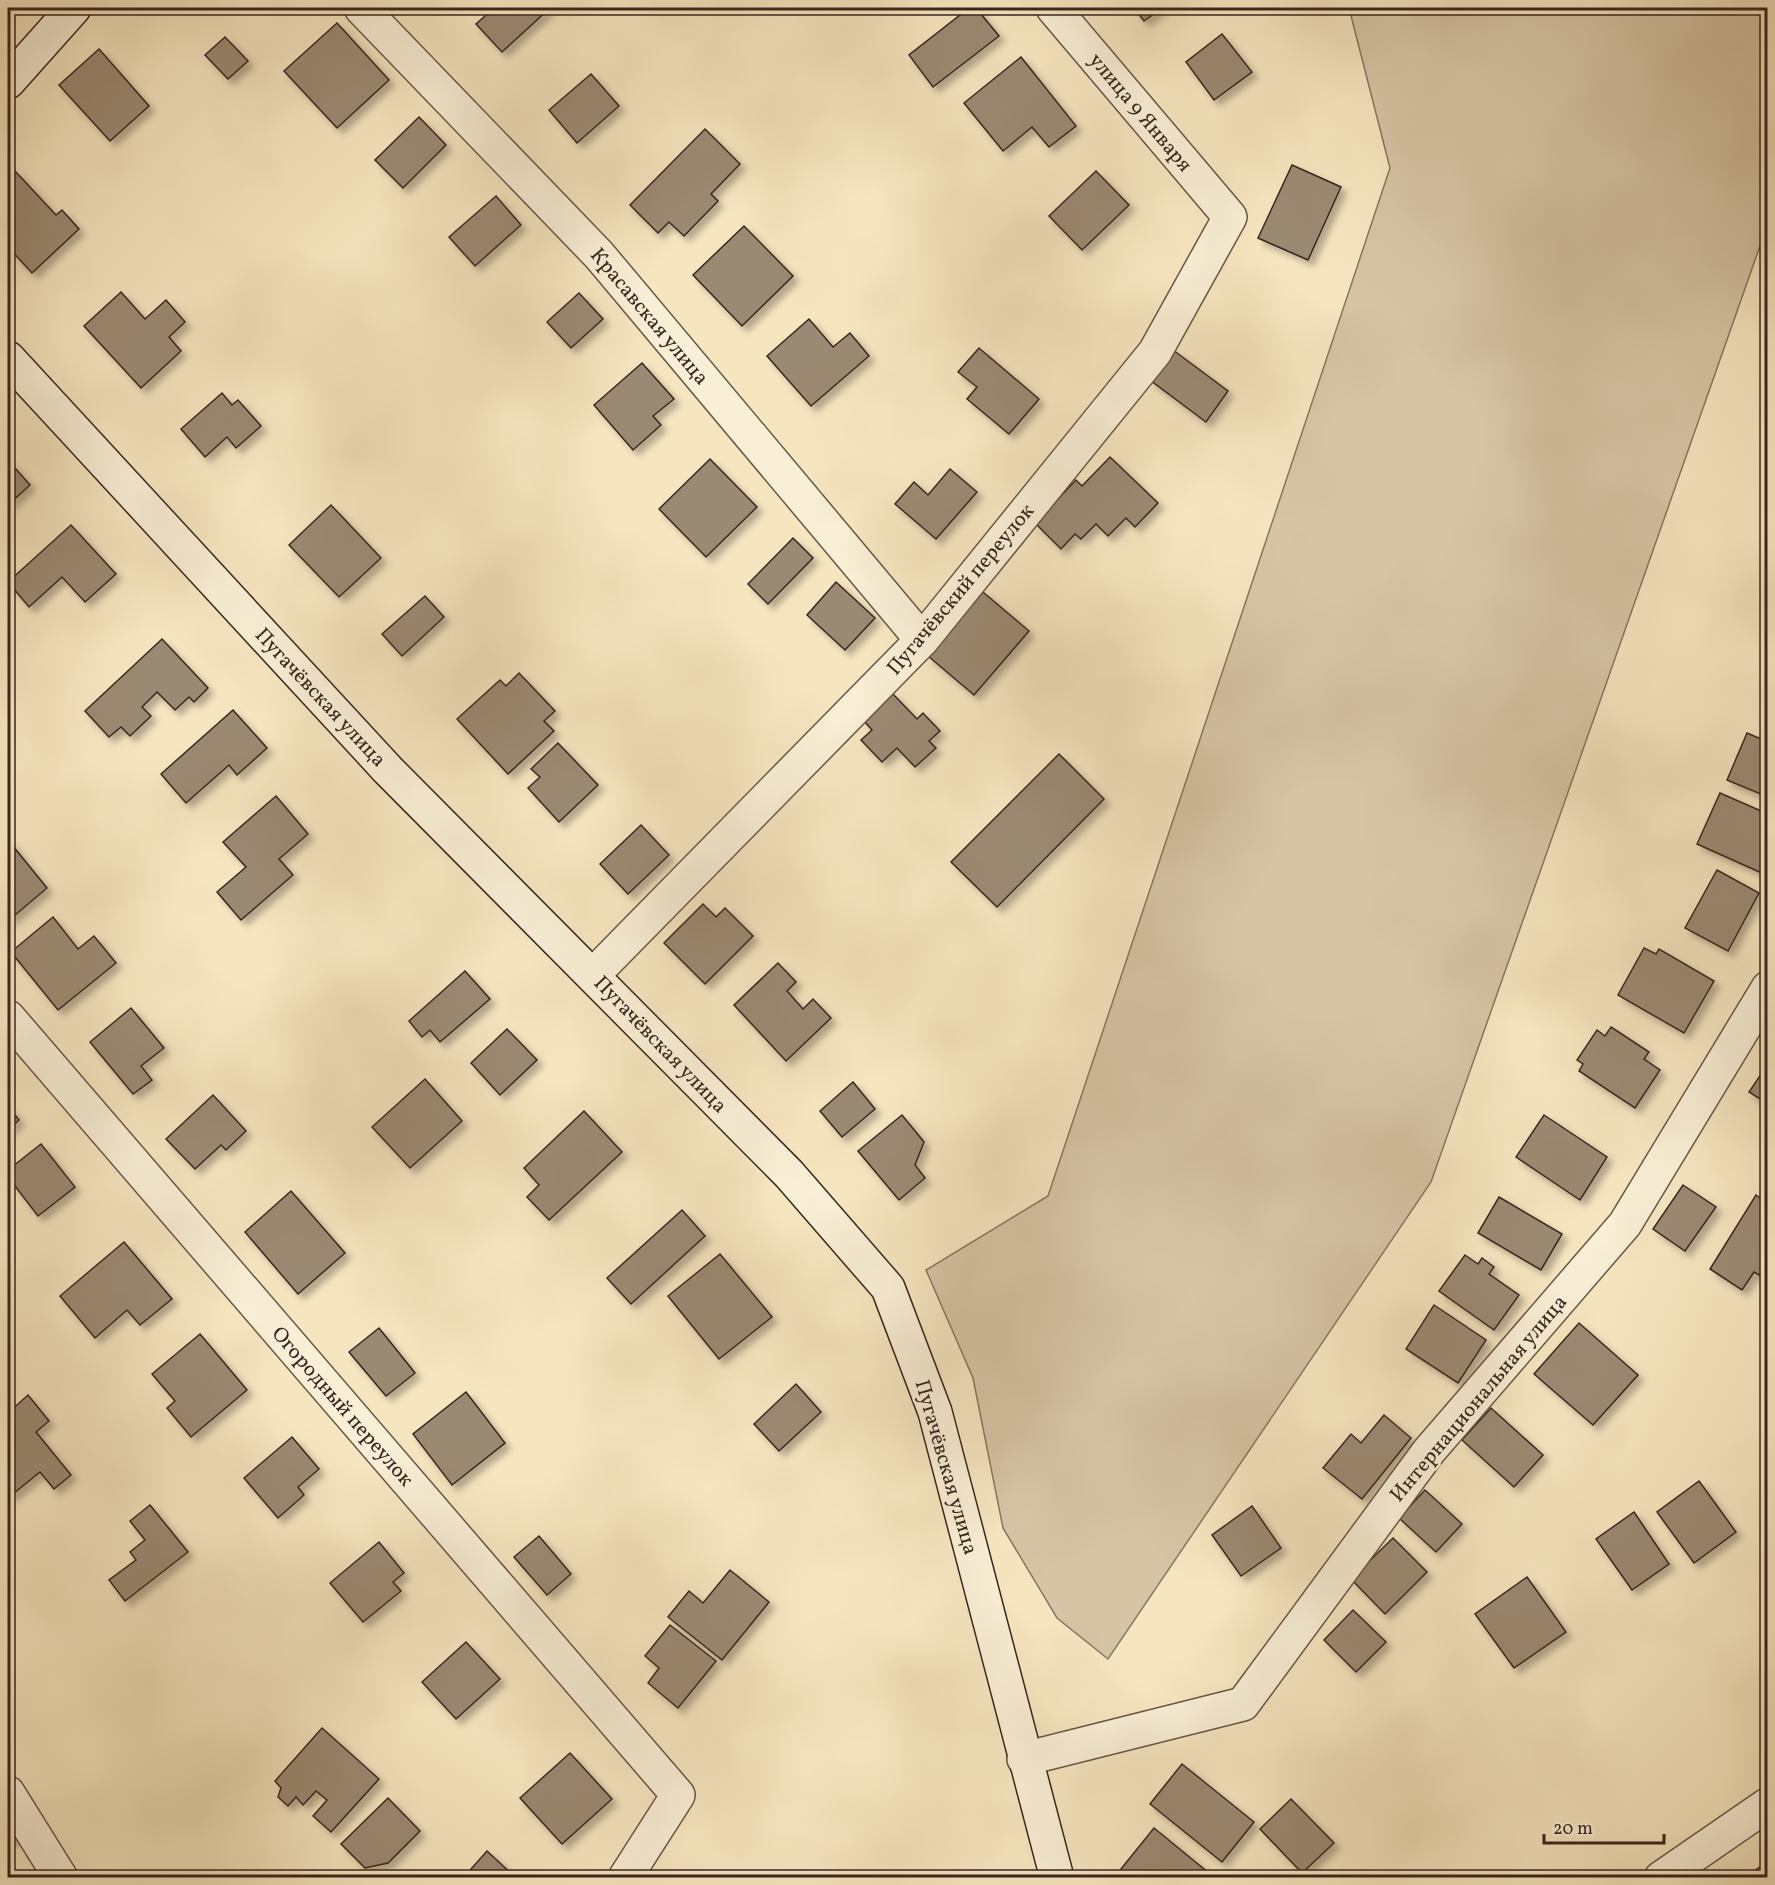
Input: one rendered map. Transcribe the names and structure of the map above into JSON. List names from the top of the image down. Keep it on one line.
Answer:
{"streets":{"street":["улица 9 Января","Красавская улица","Пугачёвский переулок","Пугачёвская улица","Интернациональная улица","Огородный переулок"]},"crossings":[["улица 9 Января","Пугачёвский переулок"],["Красавская улица","Пугачёвский переулок"],["Пугачёвский переулок","Пугачёвская улица"],["Пугачёвская улица","Интернациональная улица"]],"scale_bar":"20 m"}
